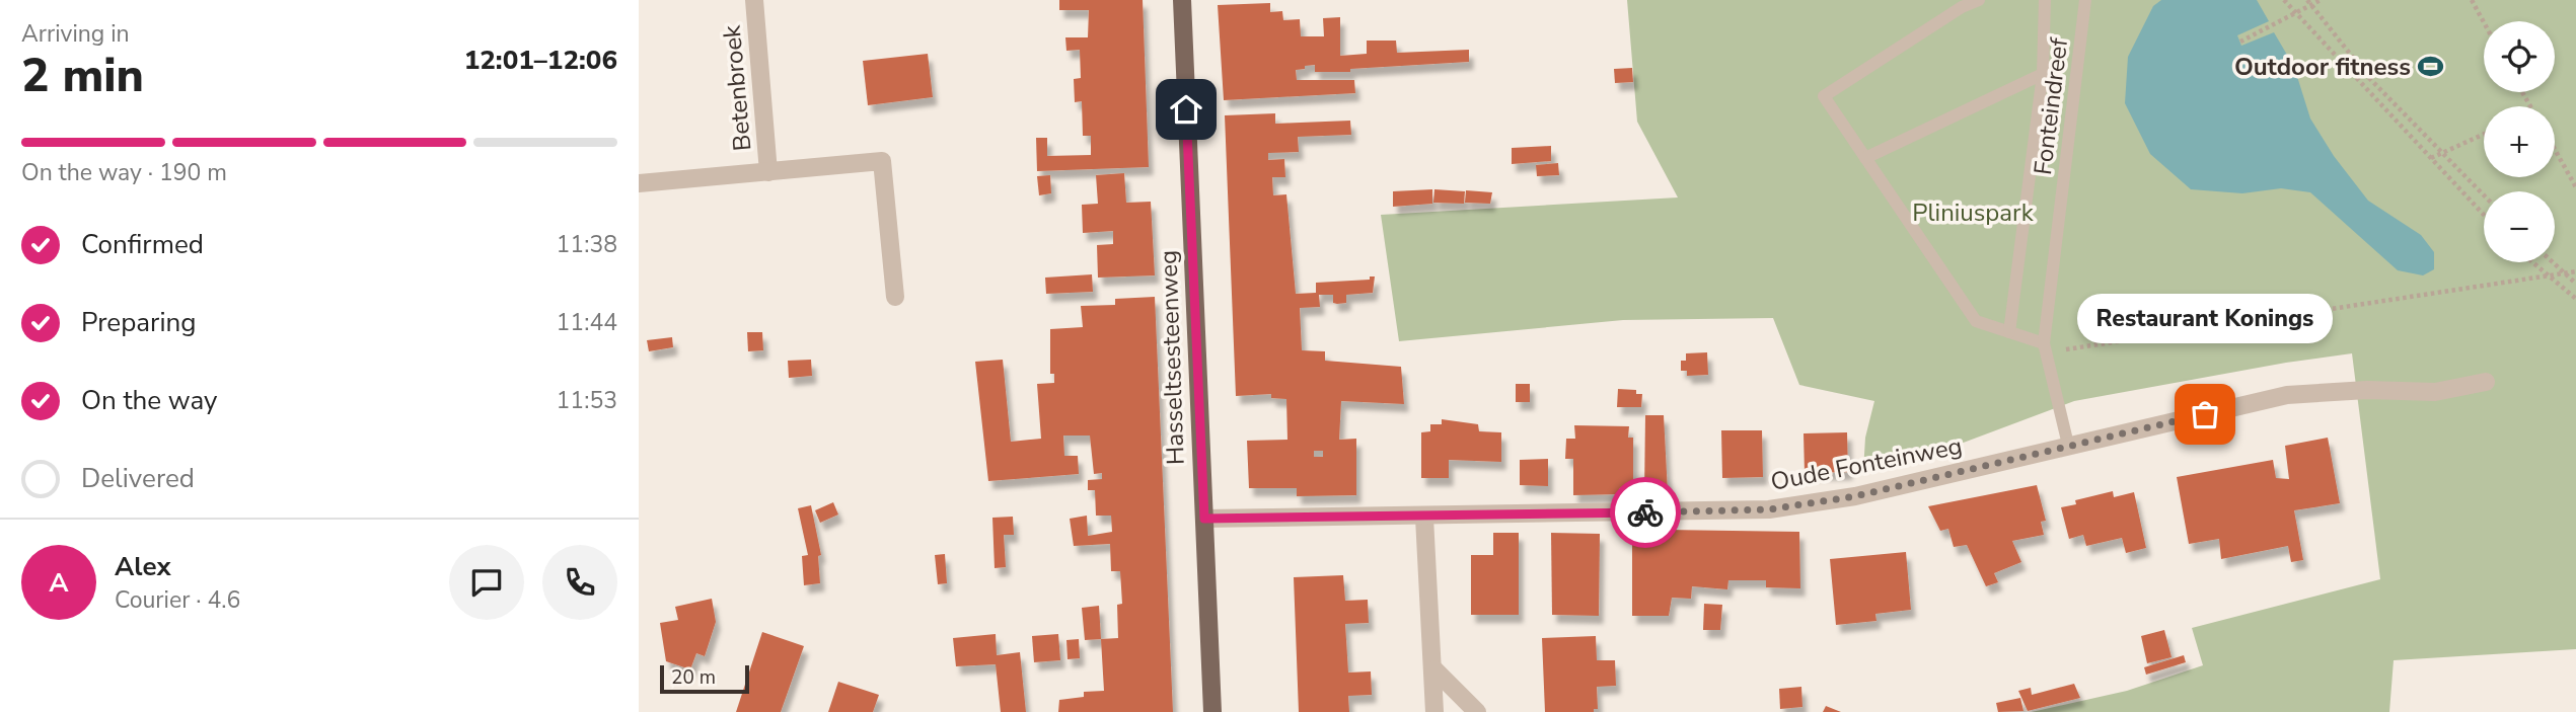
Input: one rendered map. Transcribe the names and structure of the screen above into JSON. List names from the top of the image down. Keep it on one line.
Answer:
{"streets":{"main road":["Hasseltsesteenweg"],"street":["Betenbroek","Oude Fonteinweg"],"lane":["Fonteindreef"]},"crossings":[["Fonteindreef","Oude Fonteinweg"],["Hasseltsesteenweg","Oude Fonteinweg"]],"parks":["Pliniuspark"],"places":{"sports":["Outdoor fitness"],"other":["Restaurant Konings"]},"scale_bar":"20 m","page":{"heading":["2 min","Arriving in","12:01–12:06"],"panel":["Alex","Courier · 4.6"],"map_buttons":["+","−"],"bar":"On the way · 190 m","list":[["Confirmed","11:38"],["Preparing","11:44"],["On the way","11:53"],"Delivered"],"bubble":"Restaurant Konings","round":"A","scale":"20 m"}}
